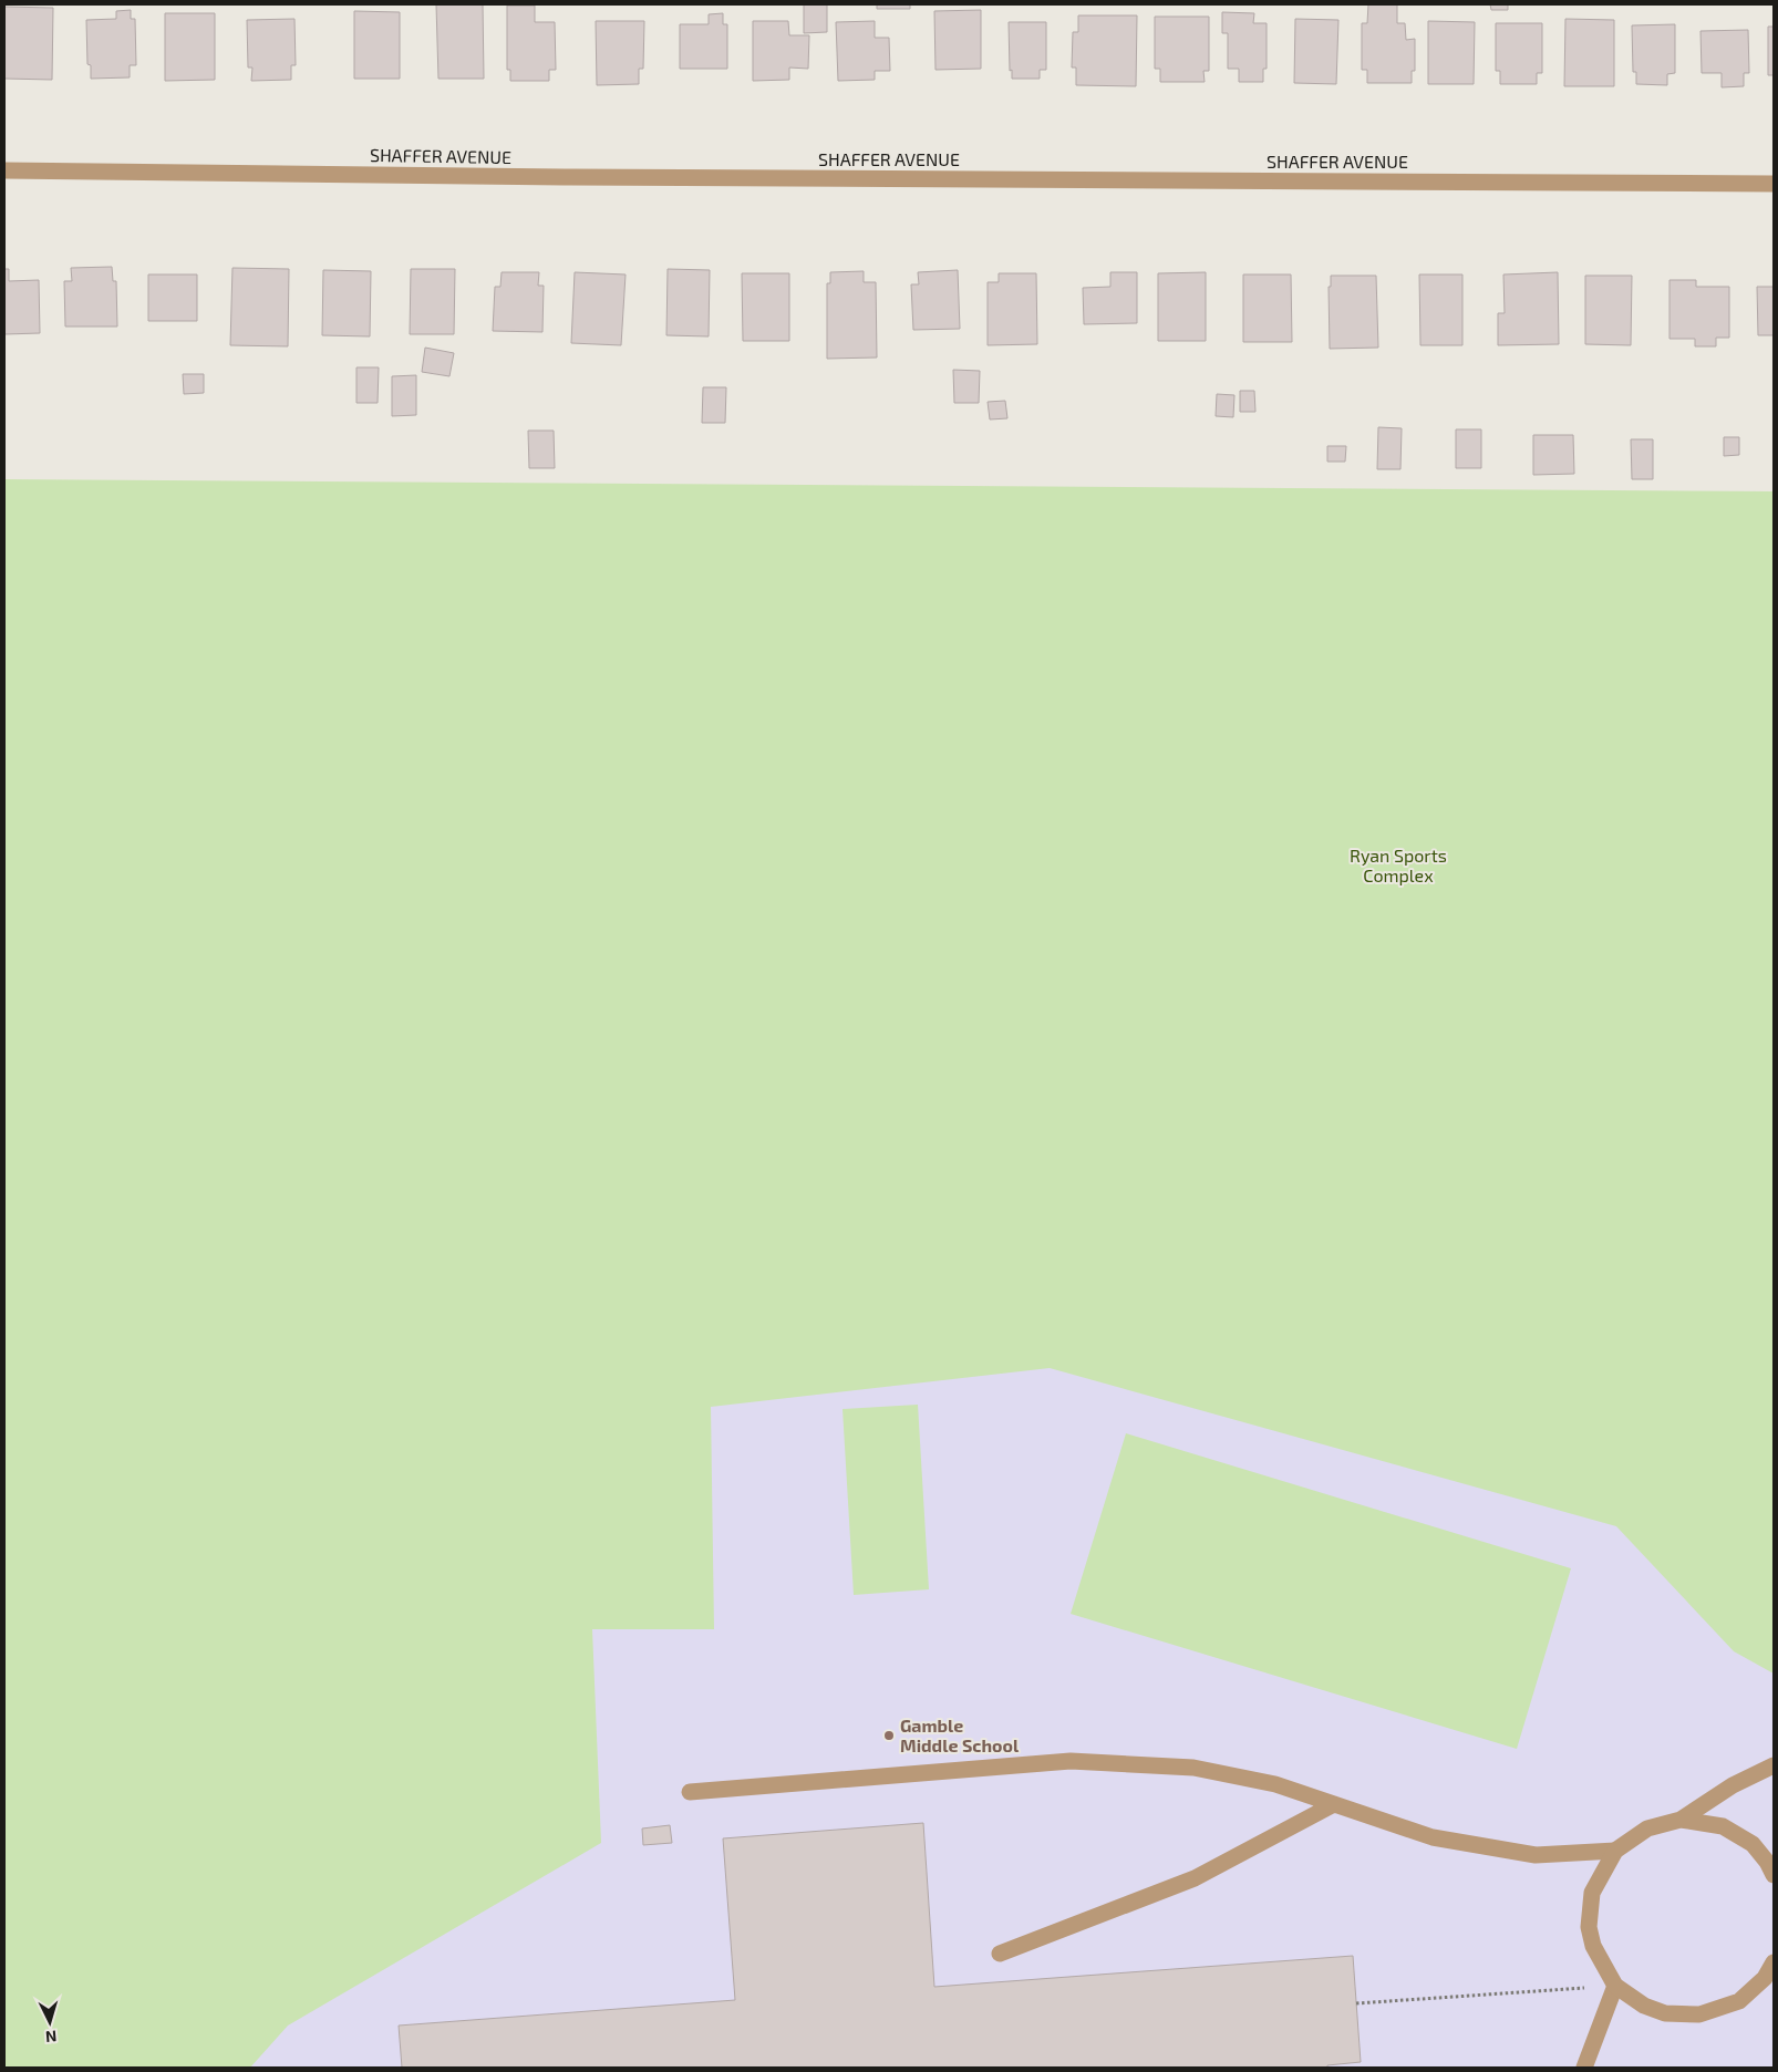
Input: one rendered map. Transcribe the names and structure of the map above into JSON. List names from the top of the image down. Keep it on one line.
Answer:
{"streets":{"street":["SHAFFER AVENUE"]},"parks":["Ryan Sports Complex"],"places":["Gamble Middle School"],"north":"bottom"}
